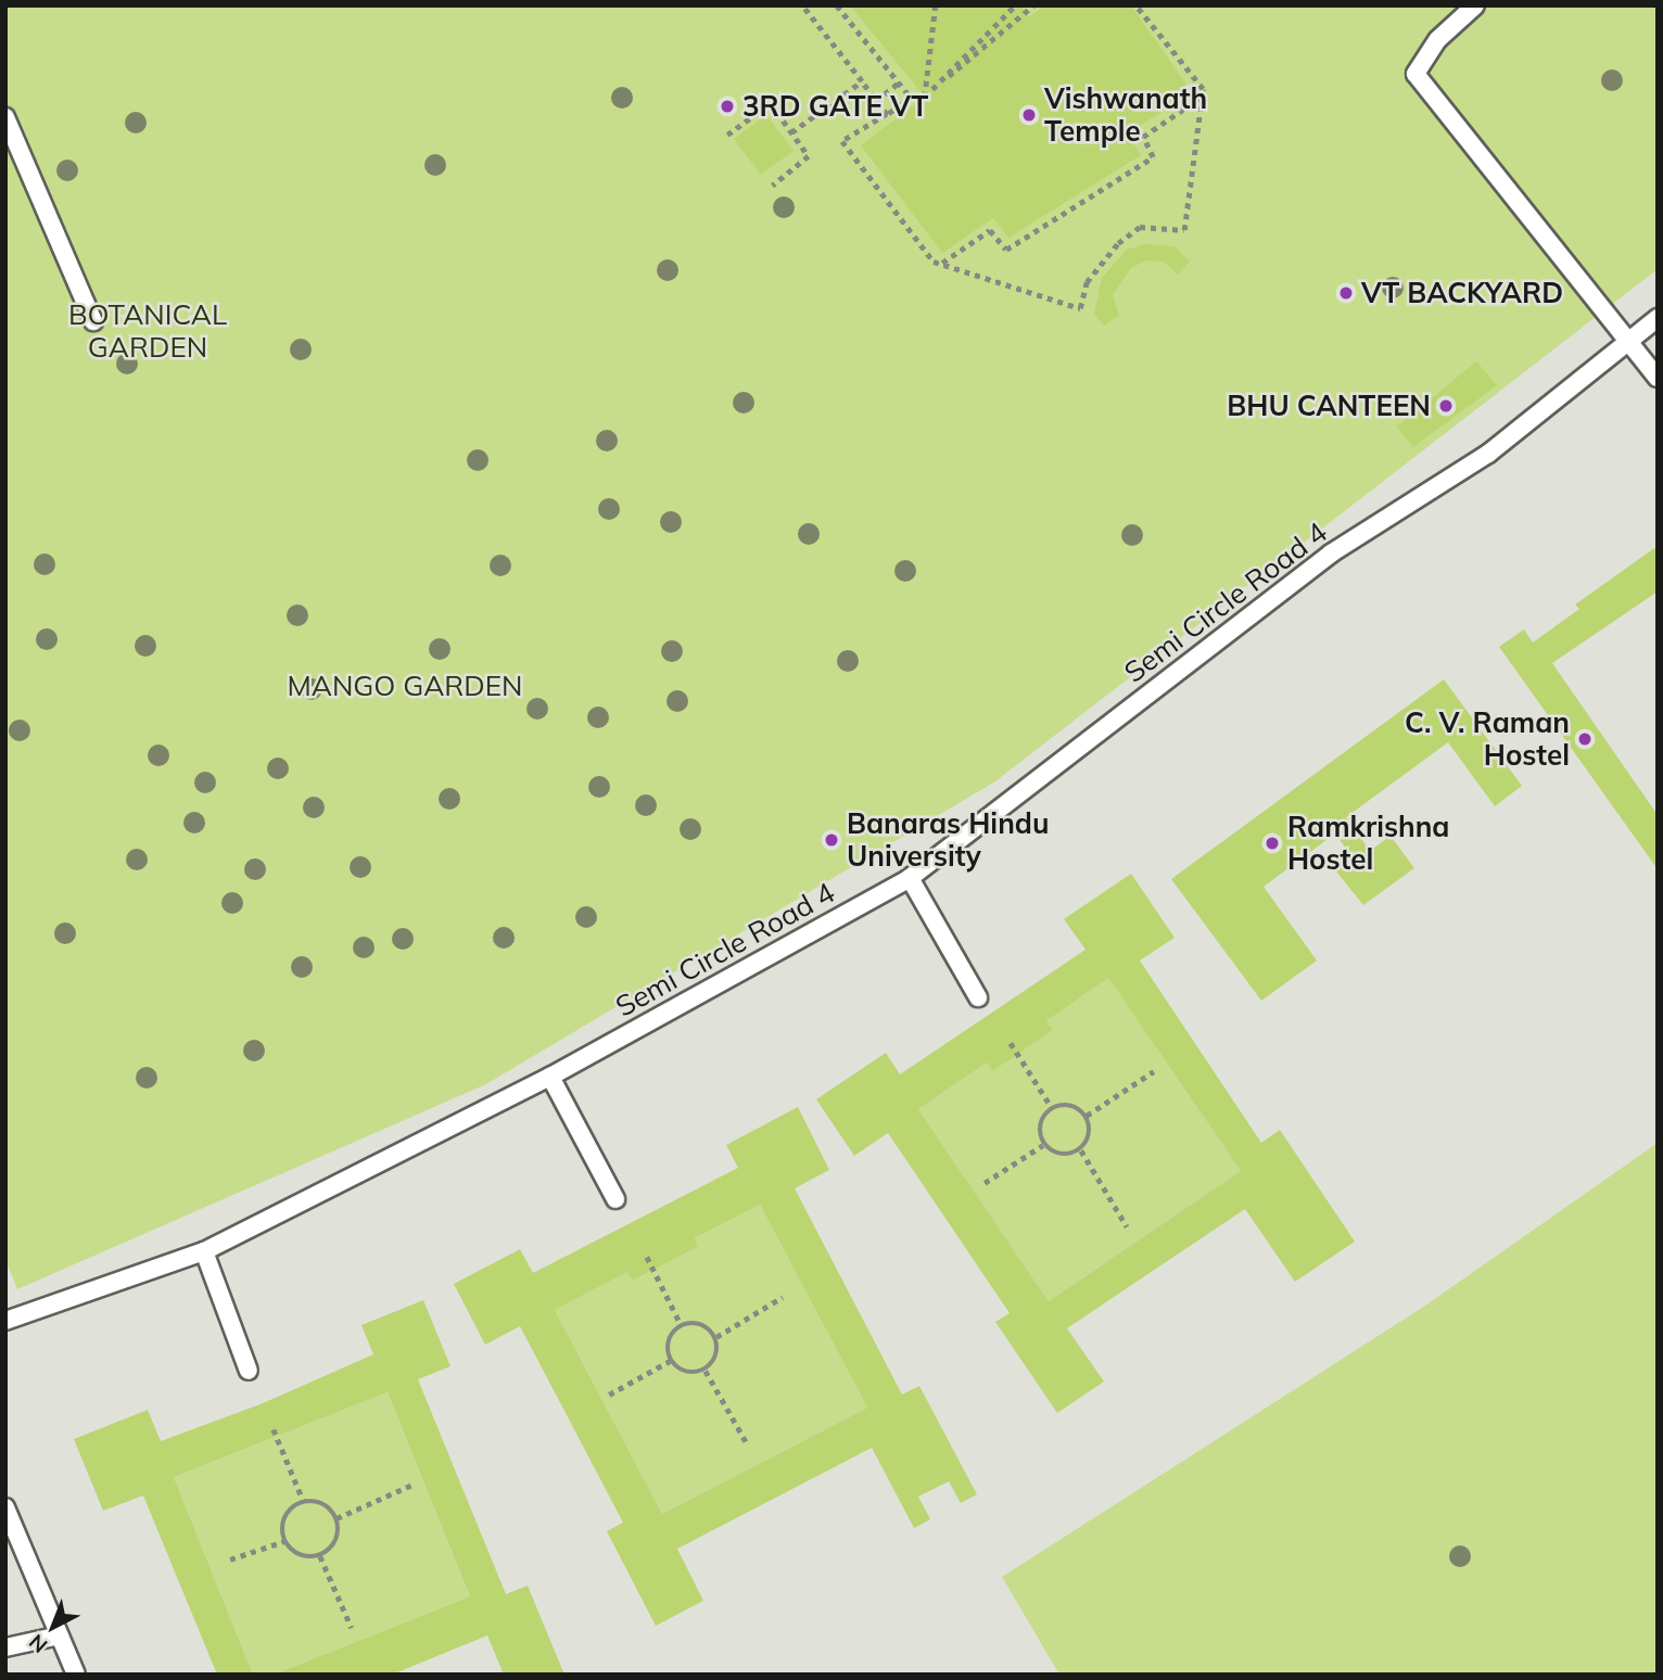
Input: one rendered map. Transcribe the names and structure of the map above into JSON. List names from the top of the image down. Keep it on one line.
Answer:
{"streets":{"lane":["Semi Circle Road 4"]},"parks":["BOTANICAL GARDEN","MANGO GARDEN"],"places":["3RD GATE VT","Vishwanath Temple","VT BACKYARD","BHU CANTEEN","C. V. Raman Hostel","Banaras Hindu University","Ramkrishna Hostel"],"north":"bottom left"}
